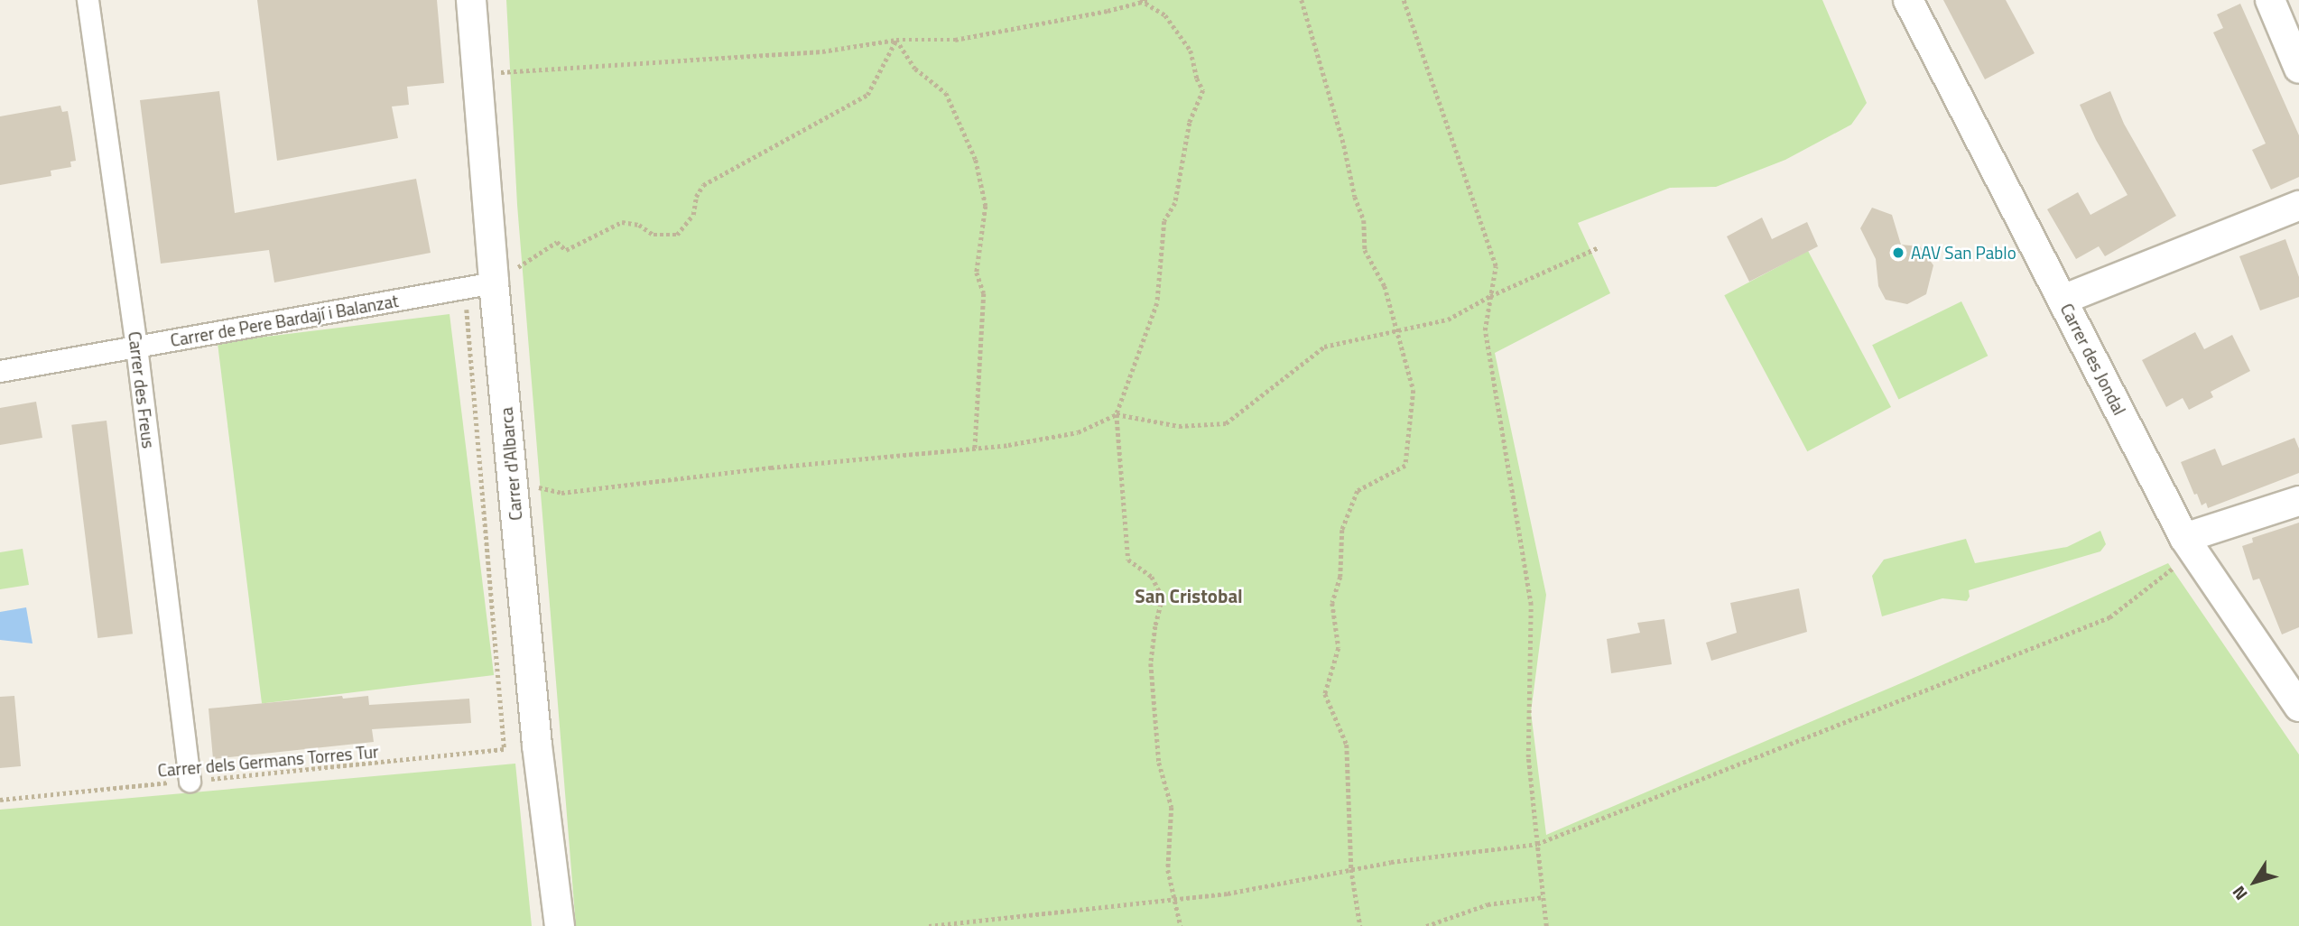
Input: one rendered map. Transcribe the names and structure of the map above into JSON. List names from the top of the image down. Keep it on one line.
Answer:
{"streets":{"street":["Carrer de Pere Bardají i Balanzat","Carrer des Jondal","Carrer des Freus","Carrer d'Albarca"],"path":["Carrer dels Germans Torres Tur"]},"crossings":[["Carrer de Pere Bardají i Balanzat","Carrer des Freus"],["Carrer de Pere Bardají i Balanzat","Carrer d'Albarca"],["Carrer des Freus","Carrer dels Germans Torres Tur"],["Carrer d'Albarca","Carrer dels Germans Torres Tur"]],"districts":["San Cristobal"],"places":["AAV San Pablo"],"north":"bottom left"}
